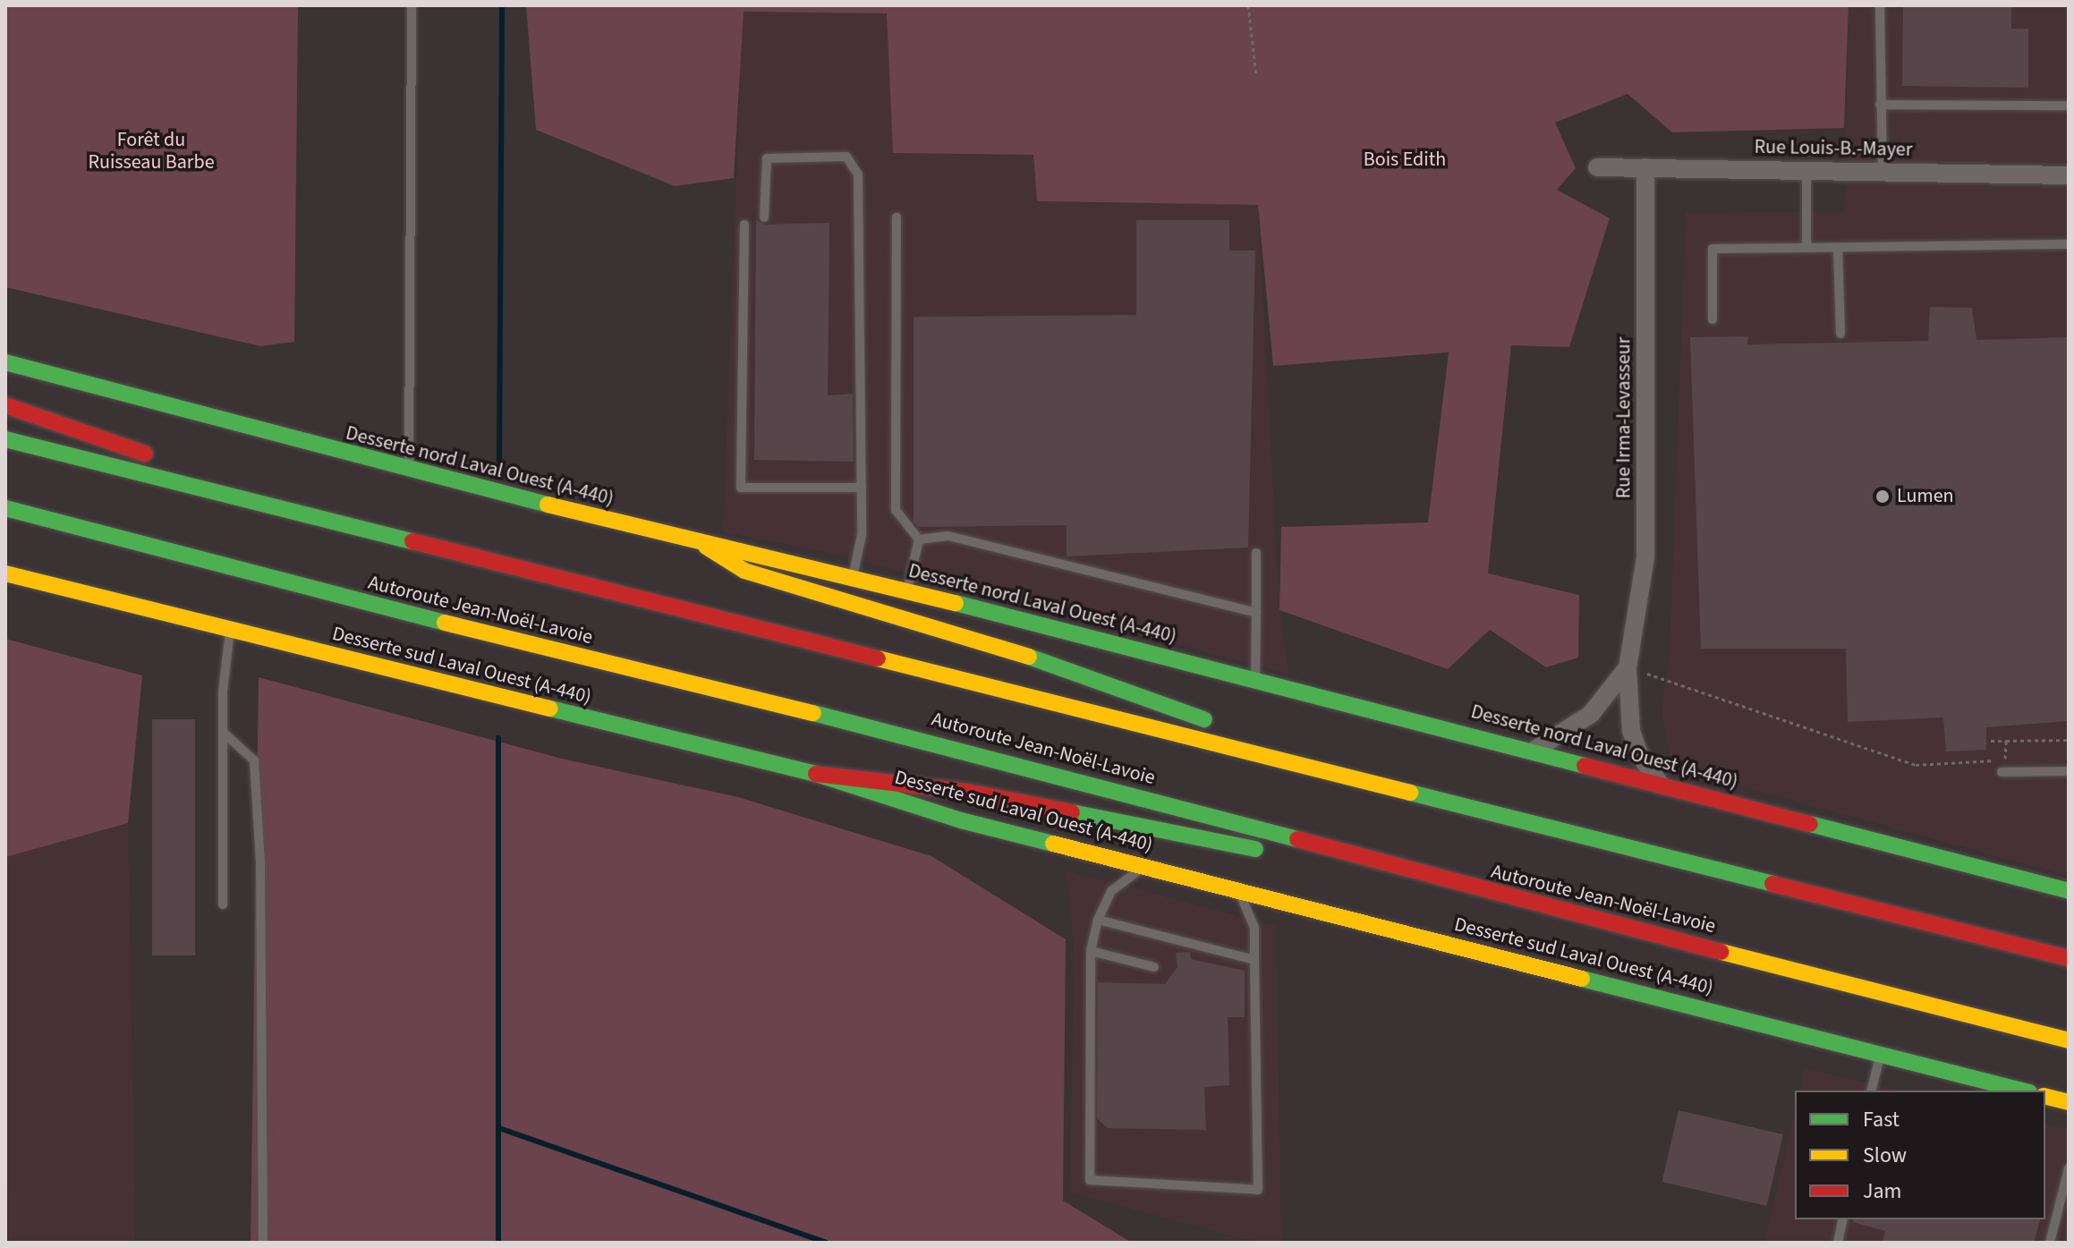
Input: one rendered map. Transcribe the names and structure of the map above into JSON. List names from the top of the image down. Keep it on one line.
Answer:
{"streets":{"main road":["Desserte nord Laval Ouest (A-440)","Autoroute Jean-Noël-Lavoie","Desserte sud Laval Ouest (A-440)"],"street":["Rue Louis-B.-Mayer","Rue Irma-Levasseur"]},"crossings":[["Rue Louis-B.-Mayer","Rue Irma-Levasseur"],["Rue Irma-Levasseur","Desserte nord Laval Ouest (A-440)"]],"parks":["Forêt du Ruisseau Barbe","Bois Edith"],"places":["Lumen"],"legend":["Fast","Slow","Jam"]}
